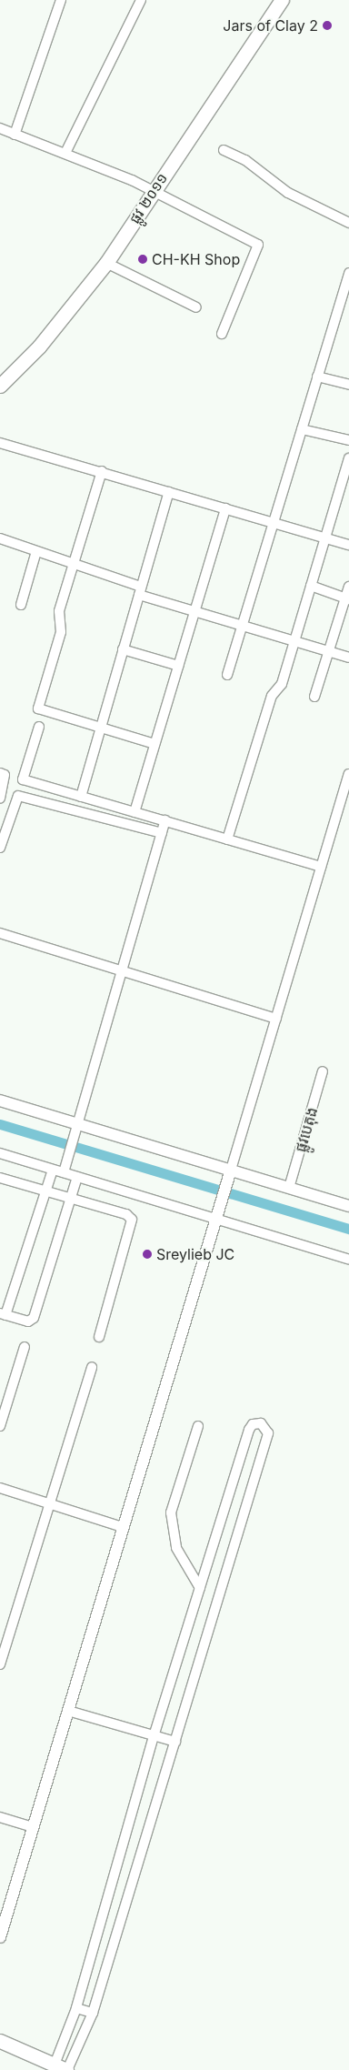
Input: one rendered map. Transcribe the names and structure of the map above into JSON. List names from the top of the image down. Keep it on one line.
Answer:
{"streets":{"main road":["ផ្លូវ ២០១១"],"street":["ផ្លូវបេតុង"]},"places":["Jars of Clay 2","CH-KH Shop","Sreylieb JC"]}
